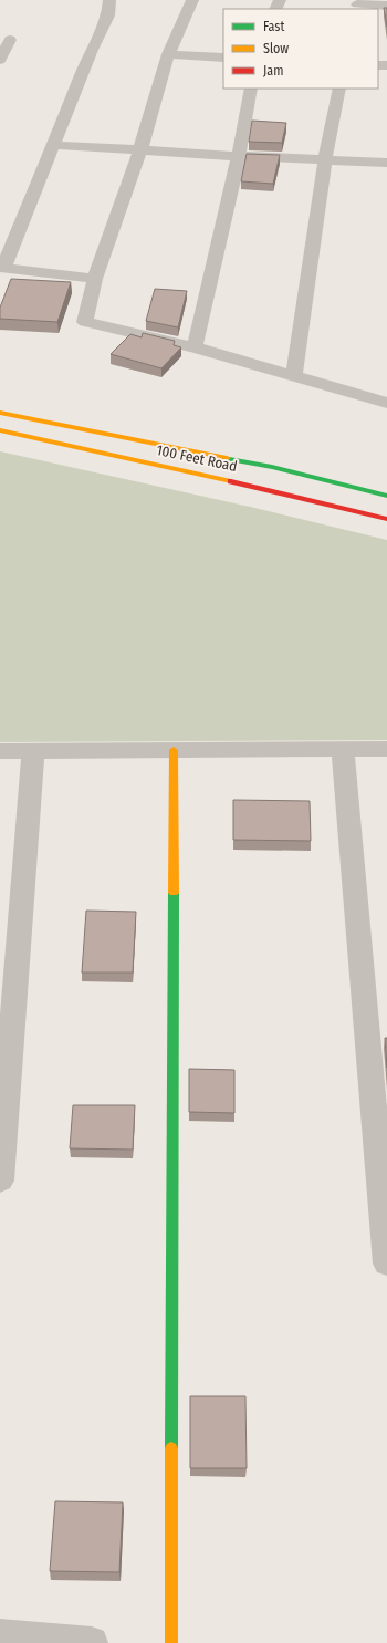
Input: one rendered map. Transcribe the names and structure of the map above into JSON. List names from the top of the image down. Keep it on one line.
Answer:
{"streets":{"main road":["100 Feet Road"]},"legend":["Fast","Slow","Jam"]}
